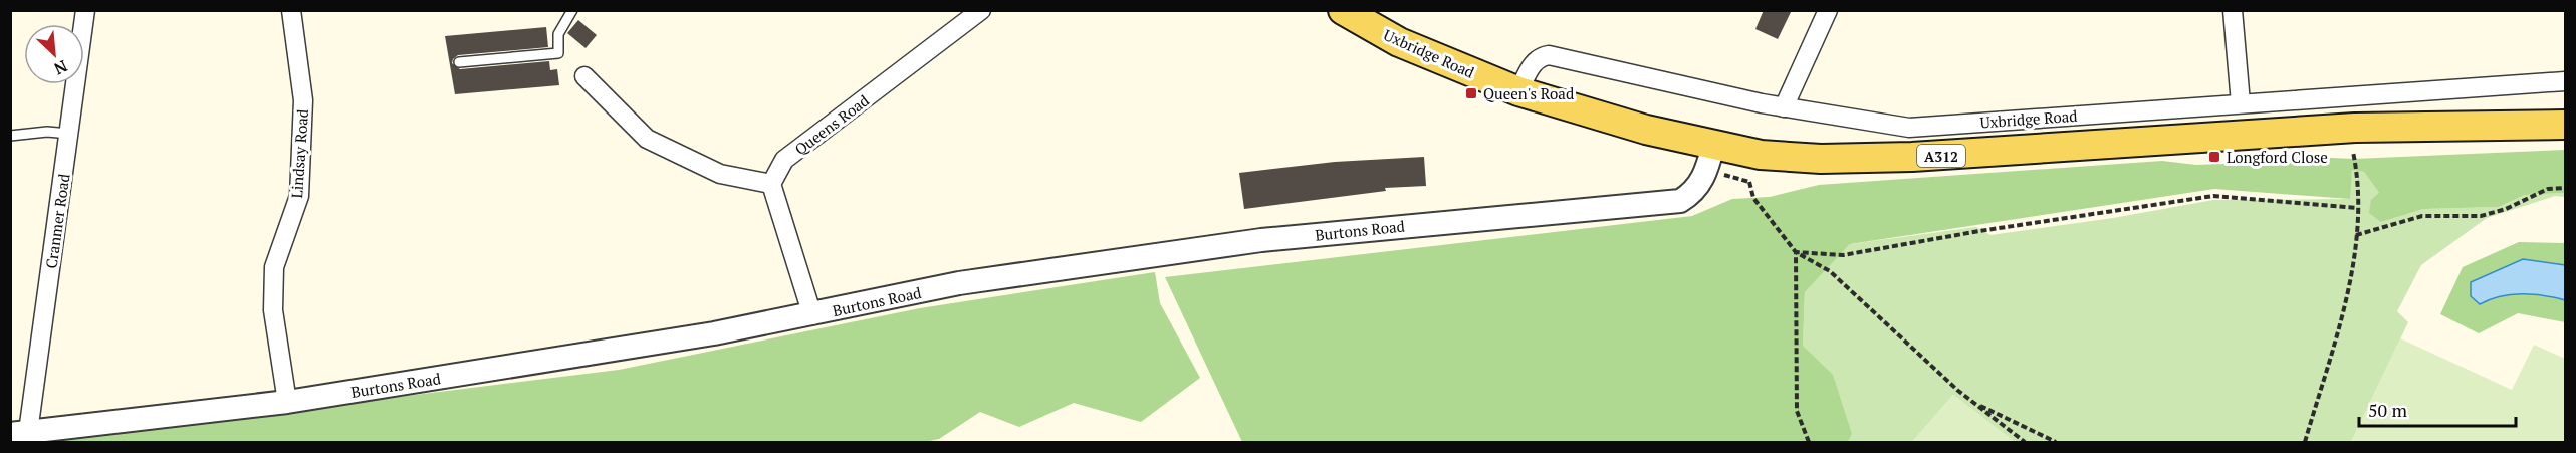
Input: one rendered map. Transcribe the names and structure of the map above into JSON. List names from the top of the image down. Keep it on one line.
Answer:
{"streets":{"main road":["Uxbridge Road","A312"],"street":["Queens Road","Lindsay Road","Cranmer Road","Burtons Road"]},"crossings":[["Uxbridge Road","Burtons Road"],["Lindsay Road","Burtons Road"],["Cranmer Road","Burtons Road"]],"places":{"transit":["Queen's Road","Longford Close"]},"scale_bar":"50 m","north":"bottom right"}
